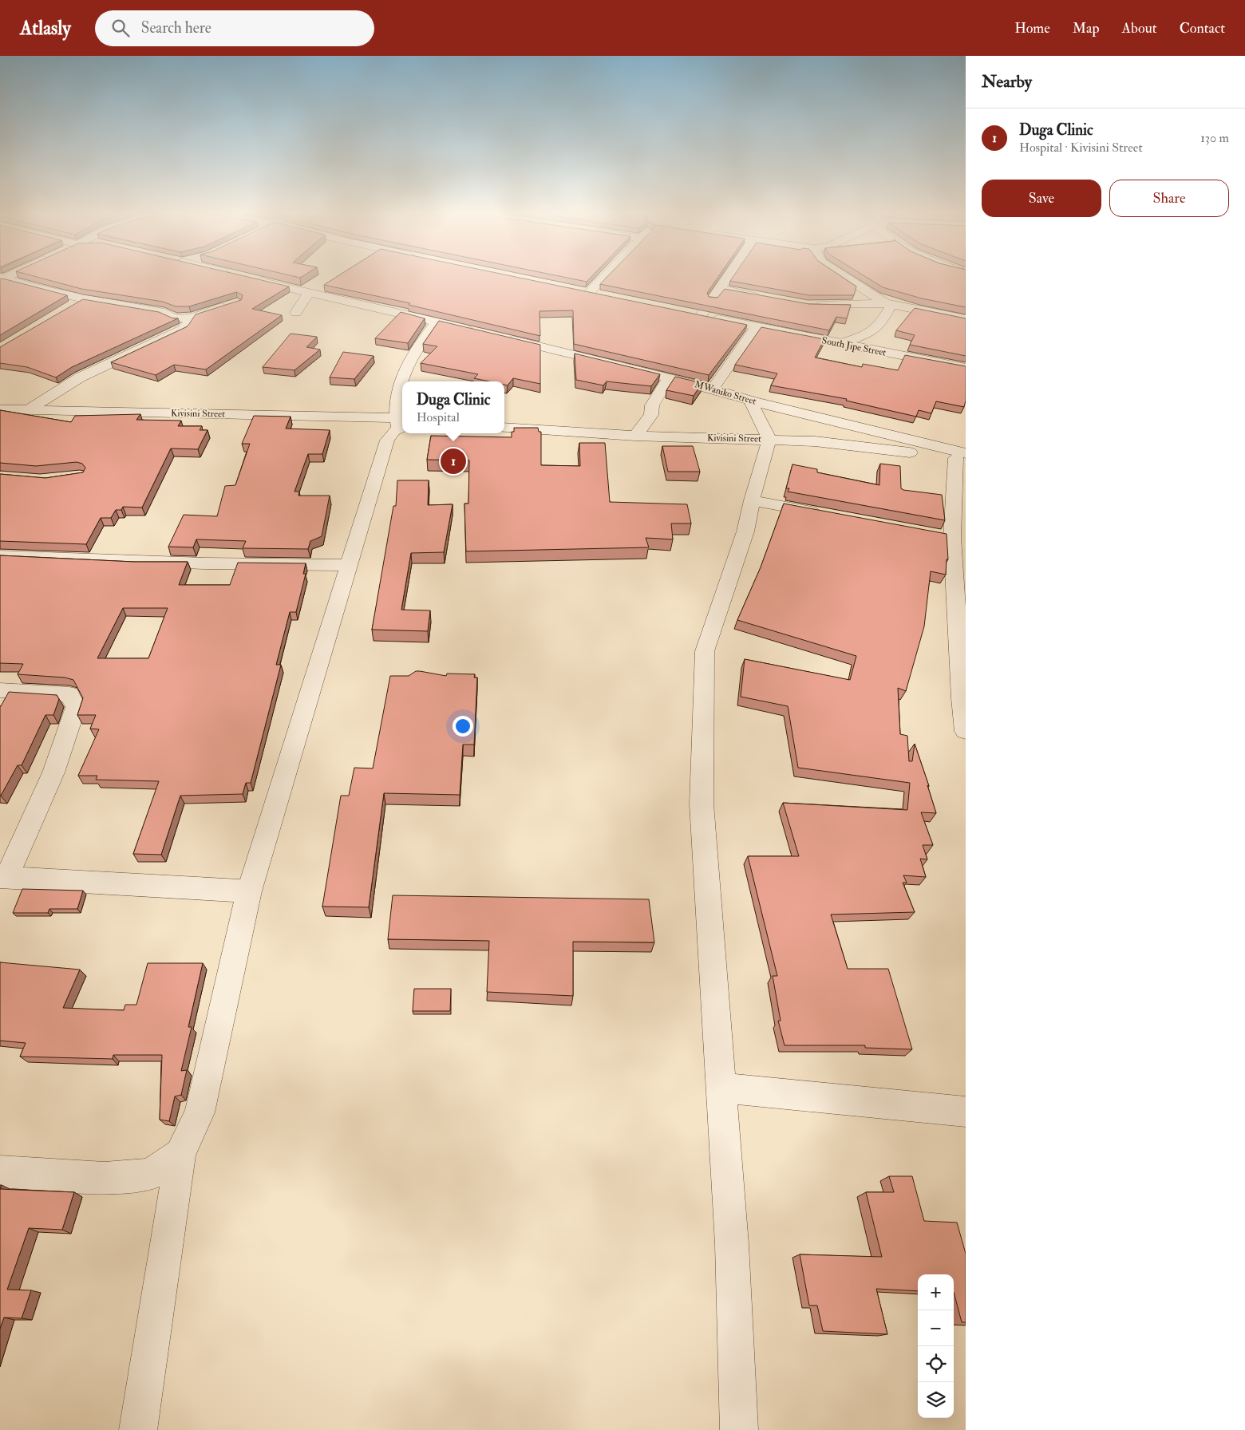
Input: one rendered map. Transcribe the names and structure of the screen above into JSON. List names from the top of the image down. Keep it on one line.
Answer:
{"streets":{"street":["South Jipe Street","MWaniko Street","Kivisini Street"]},"crossings":[["MWaniko Street","Kivisini Street"]],"page":{"header":"Atlasly","search":"Search here","nav":["Home","Map","About","Contact"],"heading":"Nearby","list":[{"mark":"1","name":"Duga Clinic","note":"Hospital · Kivisini Street","value":"130 m"}],"buttons":["Save","Share"],"popup":["Duga Clinic","Hospital"],"pins":"1","map_buttons":["+","−"]}}
